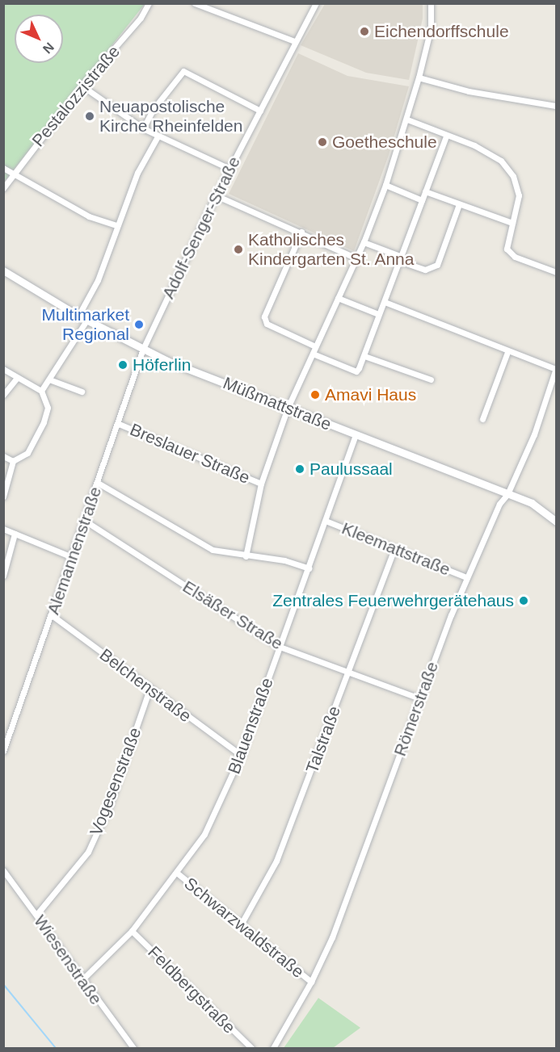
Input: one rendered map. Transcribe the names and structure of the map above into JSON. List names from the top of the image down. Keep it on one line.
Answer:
{"streets":{"street":["Pestalozzistraße","Adolf-Senger-Straße","Müßmattstraße","Breslauer Straße","Kleemattstraße","Alemannenstraße","Elsäßer Straße","Belchenstraße","Römerstraße","Blauenstraße","Talstraße","Vogesenstraße","Schwarzwaldstraße","Wiesenstraße","Feldbergstraße"]},"crossings":[["Adolf-Senger-Straße","Müßmattstraße"],["Adolf-Senger-Straße","Alemannenstraße"],["Müßmattstraße","Alemannenstraße"],["Müßmattstraße","Römerstraße"],["Müßmattstraße","Blauenstraße"],["Breslauer Straße","Alemannenstraße"],["Kleemattstraße","Römerstraße"],["Kleemattstraße","Blauenstraße"],["Kleemattstraße","Talstraße"],["Alemannenstraße","Elsäßer Straße"],["Alemannenstraße","Belchenstraße"],["Elsäßer Straße","Römerstraße"],["Elsäßer Straße","Blauenstraße"],["Elsäßer Straße","Talstraße"],["Belchenstraße","Blauenstraße"],["Belchenstraße","Vogesenstraße"],["Römerstraße","Schwarzwaldstraße"],["Blauenstraße","Schwarzwaldstraße"],["Blauenstraße","Wiesenstraße"],["Blauenstraße","Feldbergstraße"],["Talstraße","Schwarzwaldstraße"],["Vogesenstraße","Wiesenstraße"]],"places":["Eichendorffschule","Neuapostolische Kirche Rheinfelden","Goetheschule","Katholisches Kindergarten St. Anna","Multimarket Regional","Höferlin","Amavi Haus","Paulussaal","Zentrales Feuerwehrgerätehaus"],"north":"bottom right"}
